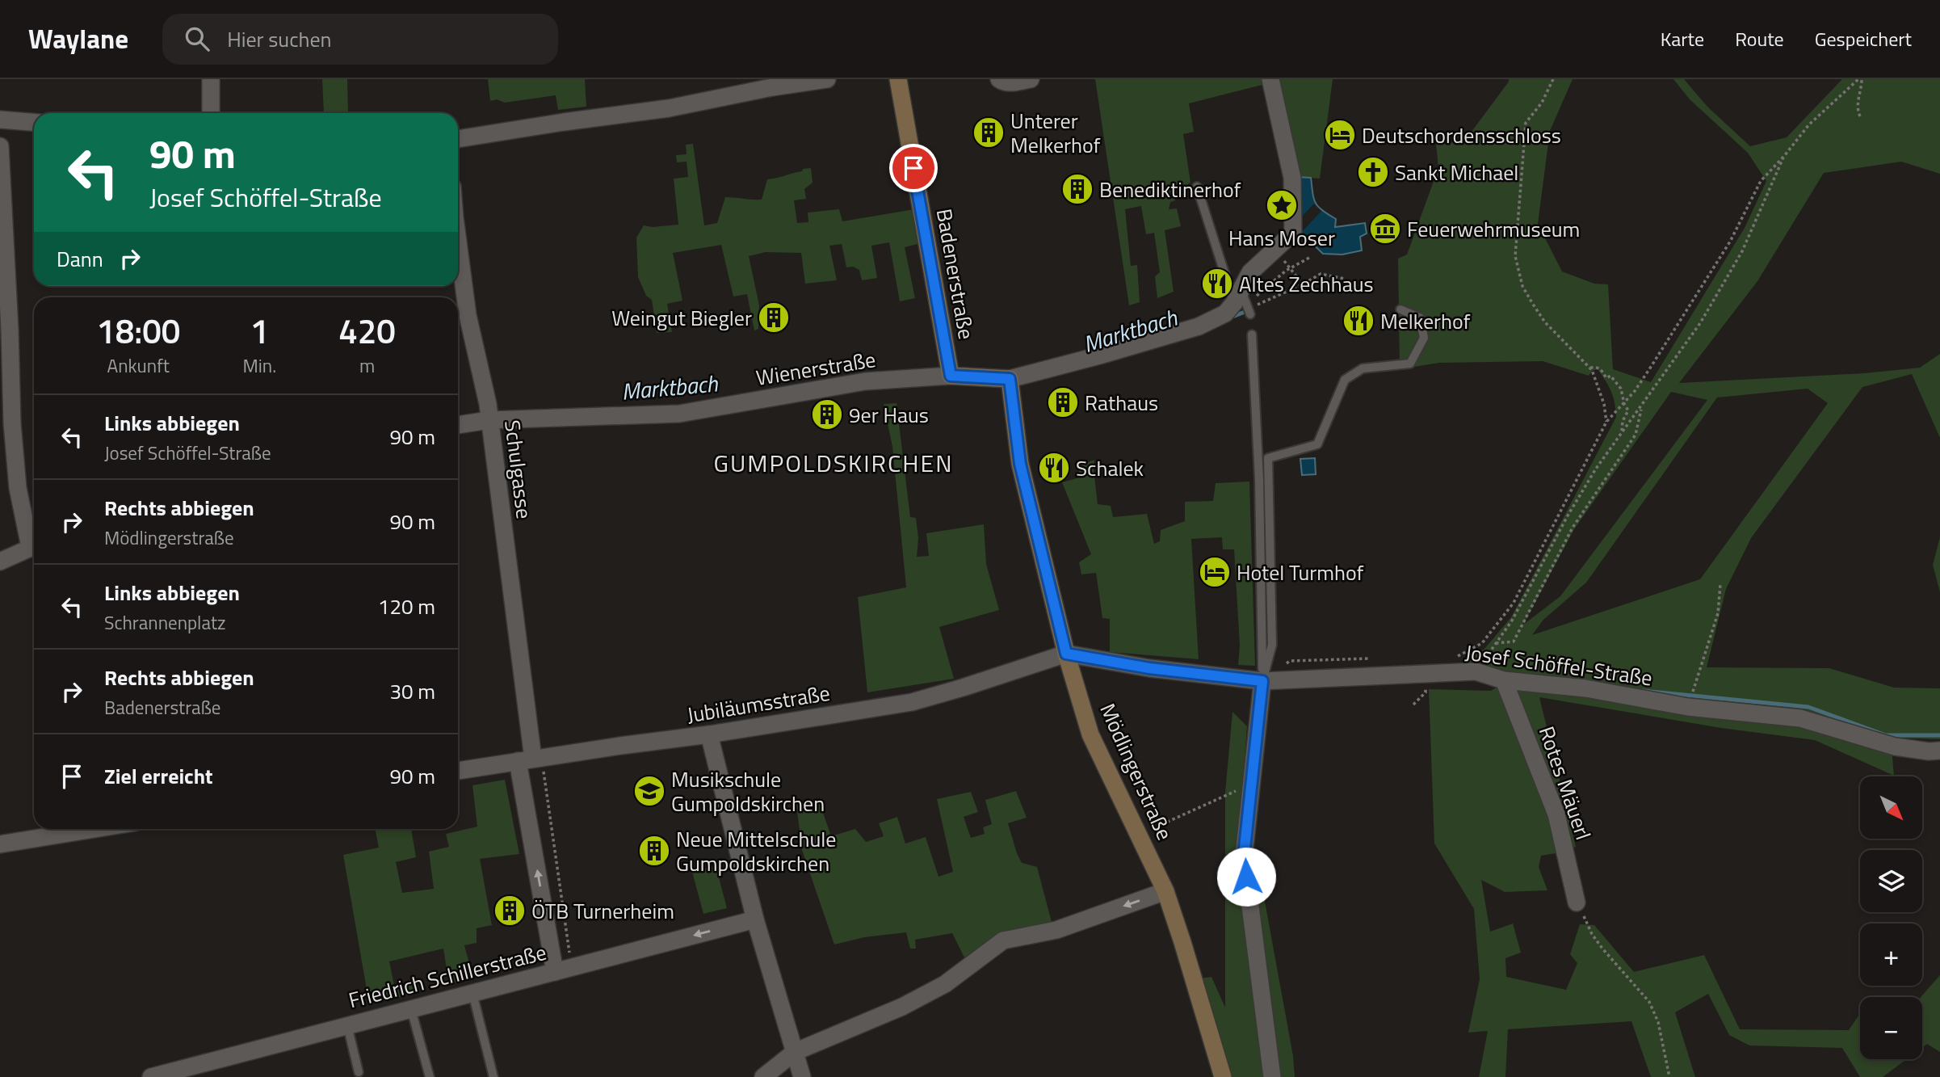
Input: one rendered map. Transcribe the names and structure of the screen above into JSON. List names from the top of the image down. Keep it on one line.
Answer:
{"streets":{"main road":["Badenerstraße","Mödlingerstraße"],"street":["Wienerstraße","Schulgasse","Josef Schöffel-Straße","Jubiläumsstraße","Rotes Mäuerl","Friedrich Schillerstraße"]},"crossings":[["Badenerstraße","Wienerstraße"],["Wienerstraße","Schulgasse"],["Schulgasse","Jubiläumsstraße"],["Schulgasse","Friedrich Schillerstraße"],["Josef Schöffel-Straße","Jubiläumsstraße"],["Josef Schöffel-Straße","Mödlingerstraße"],["Josef Schöffel-Straße","Rotes Mäuerl"],["Jubiläumsstraße","Mödlingerstraße"]],"districts":["GUMPOLDSKIRCHEN"],"water":["Marktbach"],"places":{"building":["Unterer Melkerhof","Benediktinerhof","Weingut Biegler","Rathaus","9er Haus","Neue Mittelschule Gumpoldskirchen","ÖTB Turnerheim"],"hotel":["Deutschordensschloss","Hotel Turmhof"],"church":["Sankt Michael"],"place":["Hans Moser"],"museum":["Feuerwehrmuseum"],"restaurant":["Altes Zechhaus","Melkerhof","Schalek"],"school or university":["Musikschule Gumpoldskirchen"]},"north":"bottom right","page":{"header":"Waylane","search":"Hier suchen","nav":["Karte","Route","Gespeichert"],"turn":["90 m","Josef Schöffel-Straße"],"then":"Dann","eta":["18:00","Ankunft","1","Min.","420","m"],"list":[{"name":"Links abbiegen","note":"Josef Schöffel-Straße","value":"90 m"},{"name":"Rechts abbiegen","note":"Mödlingerstraße","value":"90 m"},{"name":"Links abbiegen","note":"Schrannenplatz","value":"120 m"},{"name":"Rechts abbiegen","note":"Badenerstraße","value":"30 m"},{"name":"Ziel erreicht","value":"90 m"}],"map_buttons":["+","−"]}}
